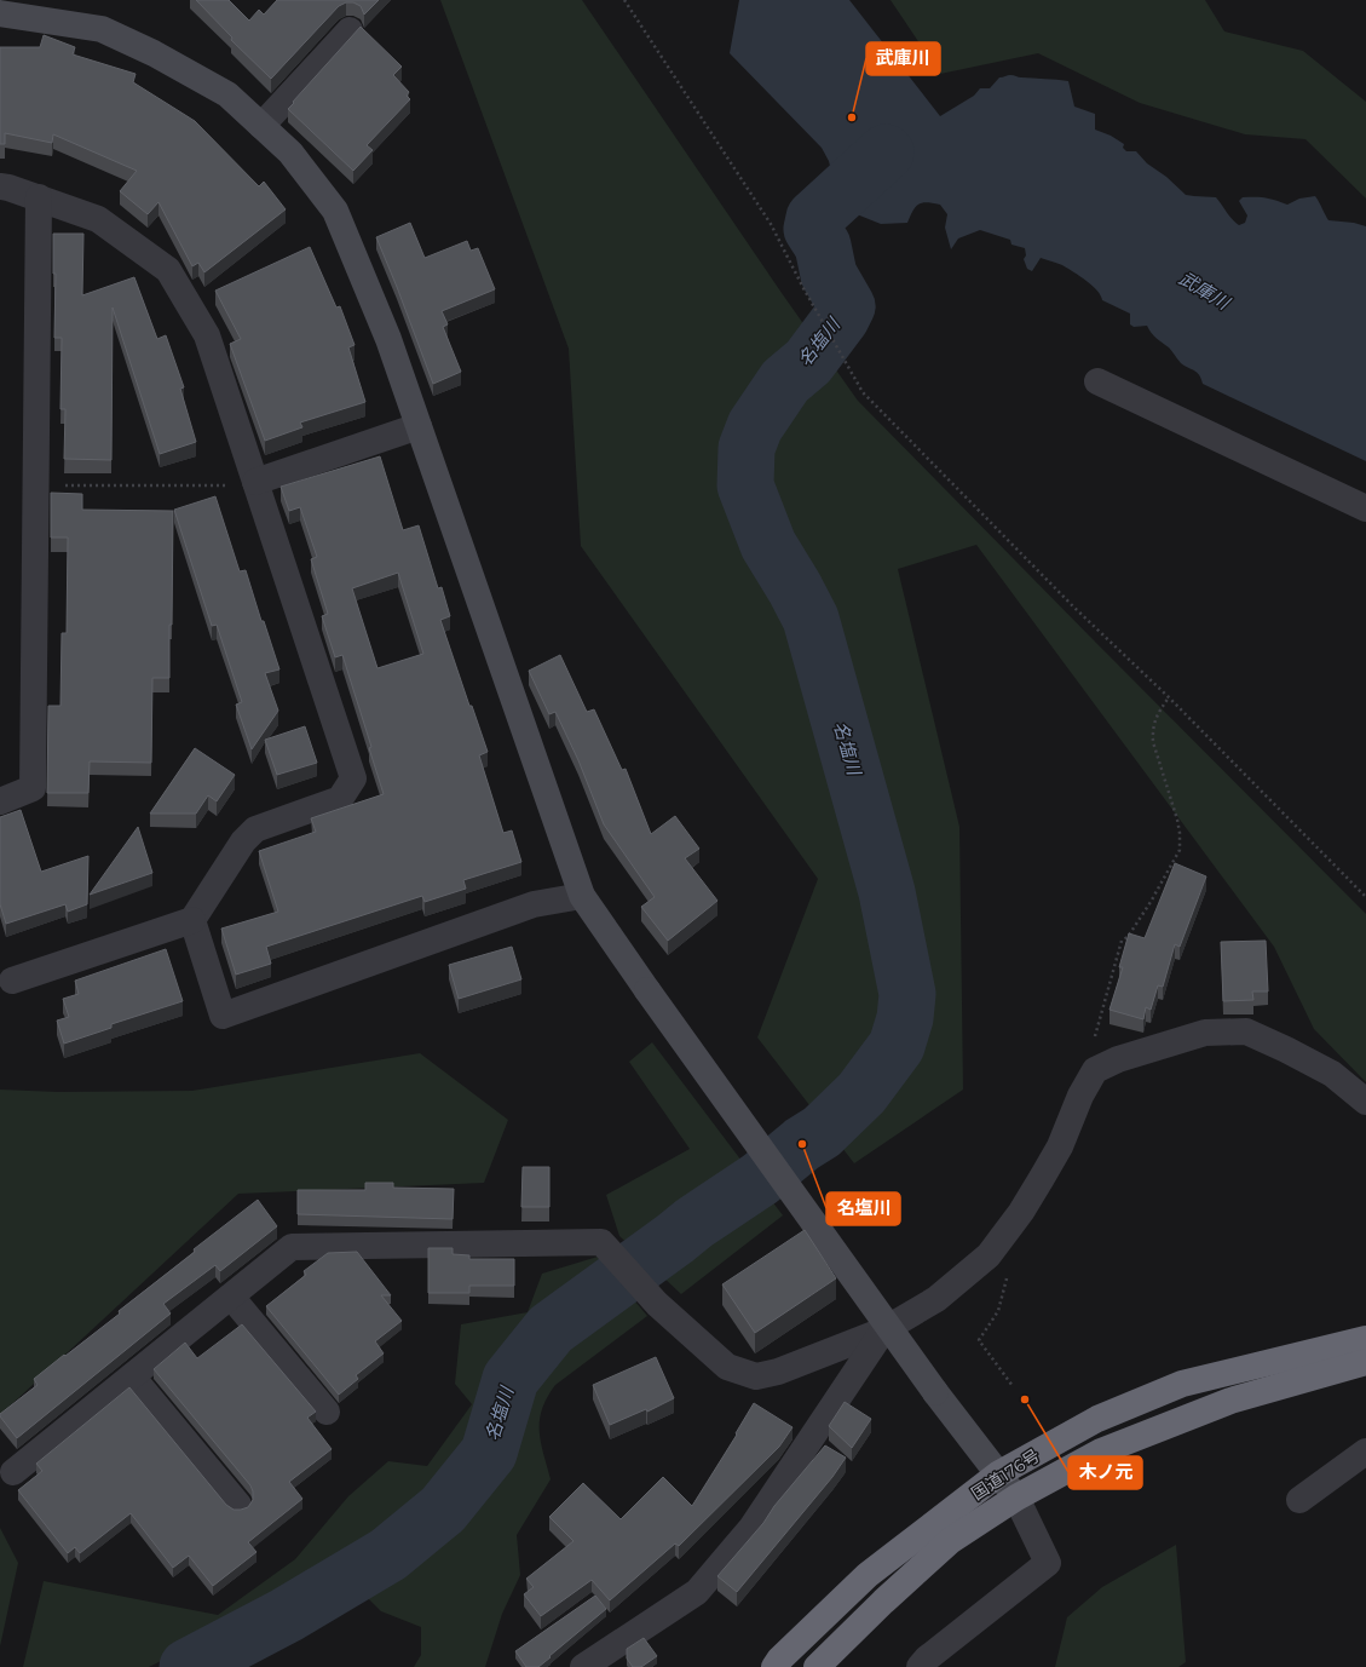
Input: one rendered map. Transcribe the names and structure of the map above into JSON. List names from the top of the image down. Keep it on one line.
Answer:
{"streets":{"highway":["国道176号"]},"water":["武庫川","名塩川"],"places":["武庫川","名塩川","木ノ元"]}
